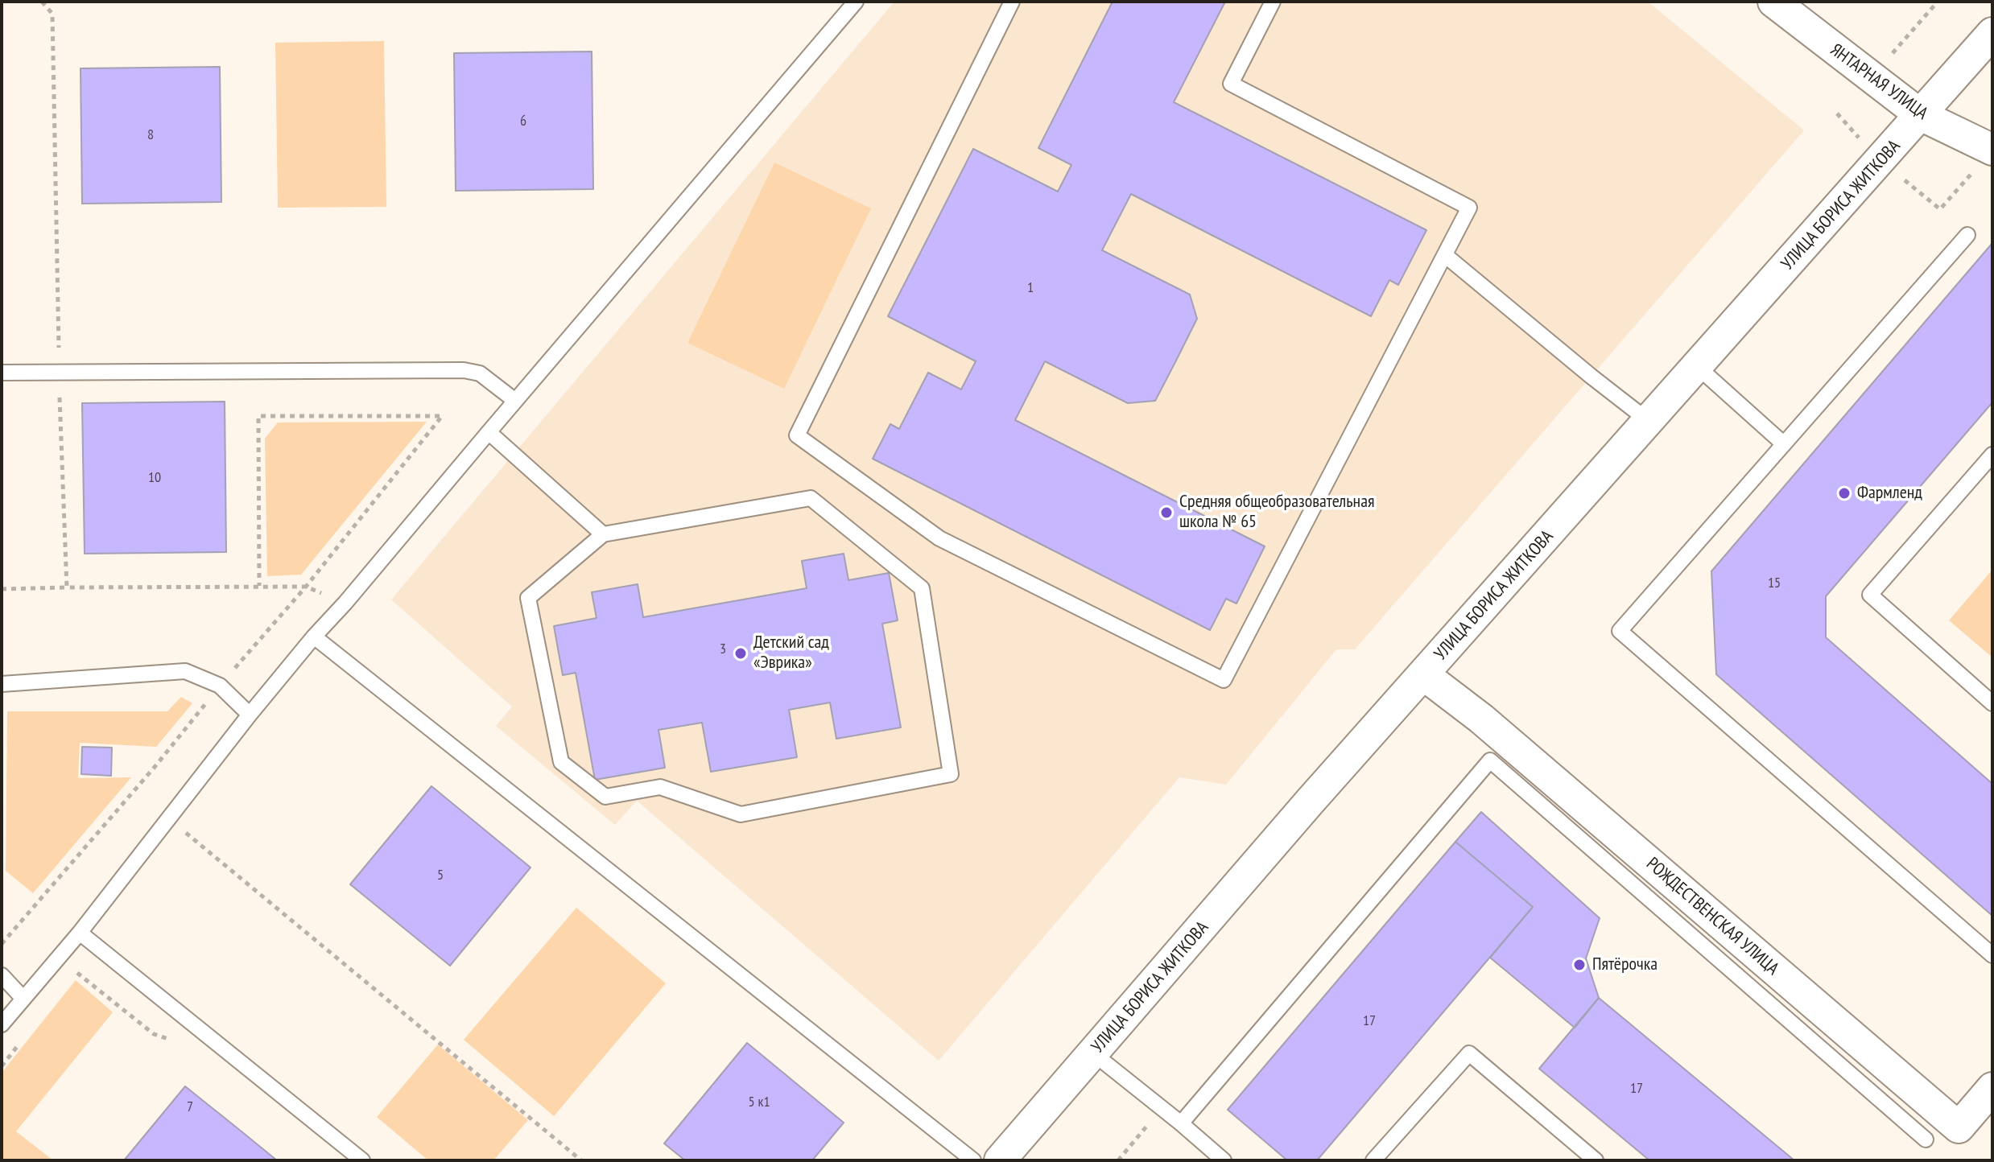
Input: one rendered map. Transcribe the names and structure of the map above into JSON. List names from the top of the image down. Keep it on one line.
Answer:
{"streets":{"street":["ЯНТАРНАЯ УЛИЦА","УЛИЦА БОРИСА ЖИТКОВА","РОЖДЕСТВЕНСКАЯ УЛИЦА"]},"crossings":[["ЯНТАРНАЯ УЛИЦА","УЛИЦА БОРИСА ЖИТКОВА"],["УЛИЦА БОРИСА ЖИТКОВА","РОЖДЕСТВЕНСКАЯ УЛИЦА"]],"places":["Фармленд","Средняя общеобразовательная школа № 65","Детский сад «Эврика»","Пятёрочка"],"house_numbers":["6","8","1","10","15","3","5","17","17","5 к1","7"]}
